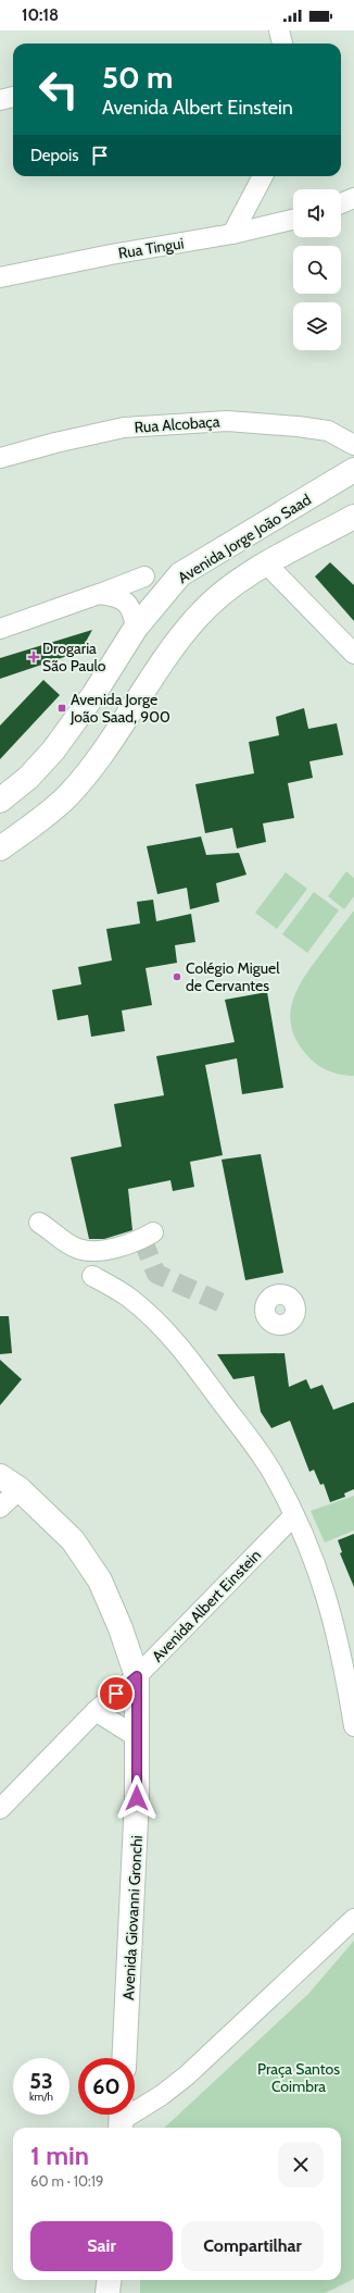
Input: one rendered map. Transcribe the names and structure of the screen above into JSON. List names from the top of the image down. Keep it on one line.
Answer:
{"streets":{"main road":["Avenida Jorge João Saad","Avenida Giovanni Gronchi"],"street":["Rua Tingui","Rua Alcobaça","Avenida Albert Einstein"]},"crossings":[["Avenida Albert Einstein","Avenida Giovanni Gronchi"]],"parks":["Praça Santos Coimbra"],"places":{"health":["Drogaria São Paulo"],"transit":["Avenida Jorge João Saad, 900"],"other":["Colégio Miguel de Cervantes"]},"page":{"status":"10:18","turn":["50 m","Avenida Albert Einstein"],"then":"Depois","speed":"53 km/h","limit":"60","heading":["1 min","60 m · 10:19"],"buttons":["Sair","Compartilhar"]}}
